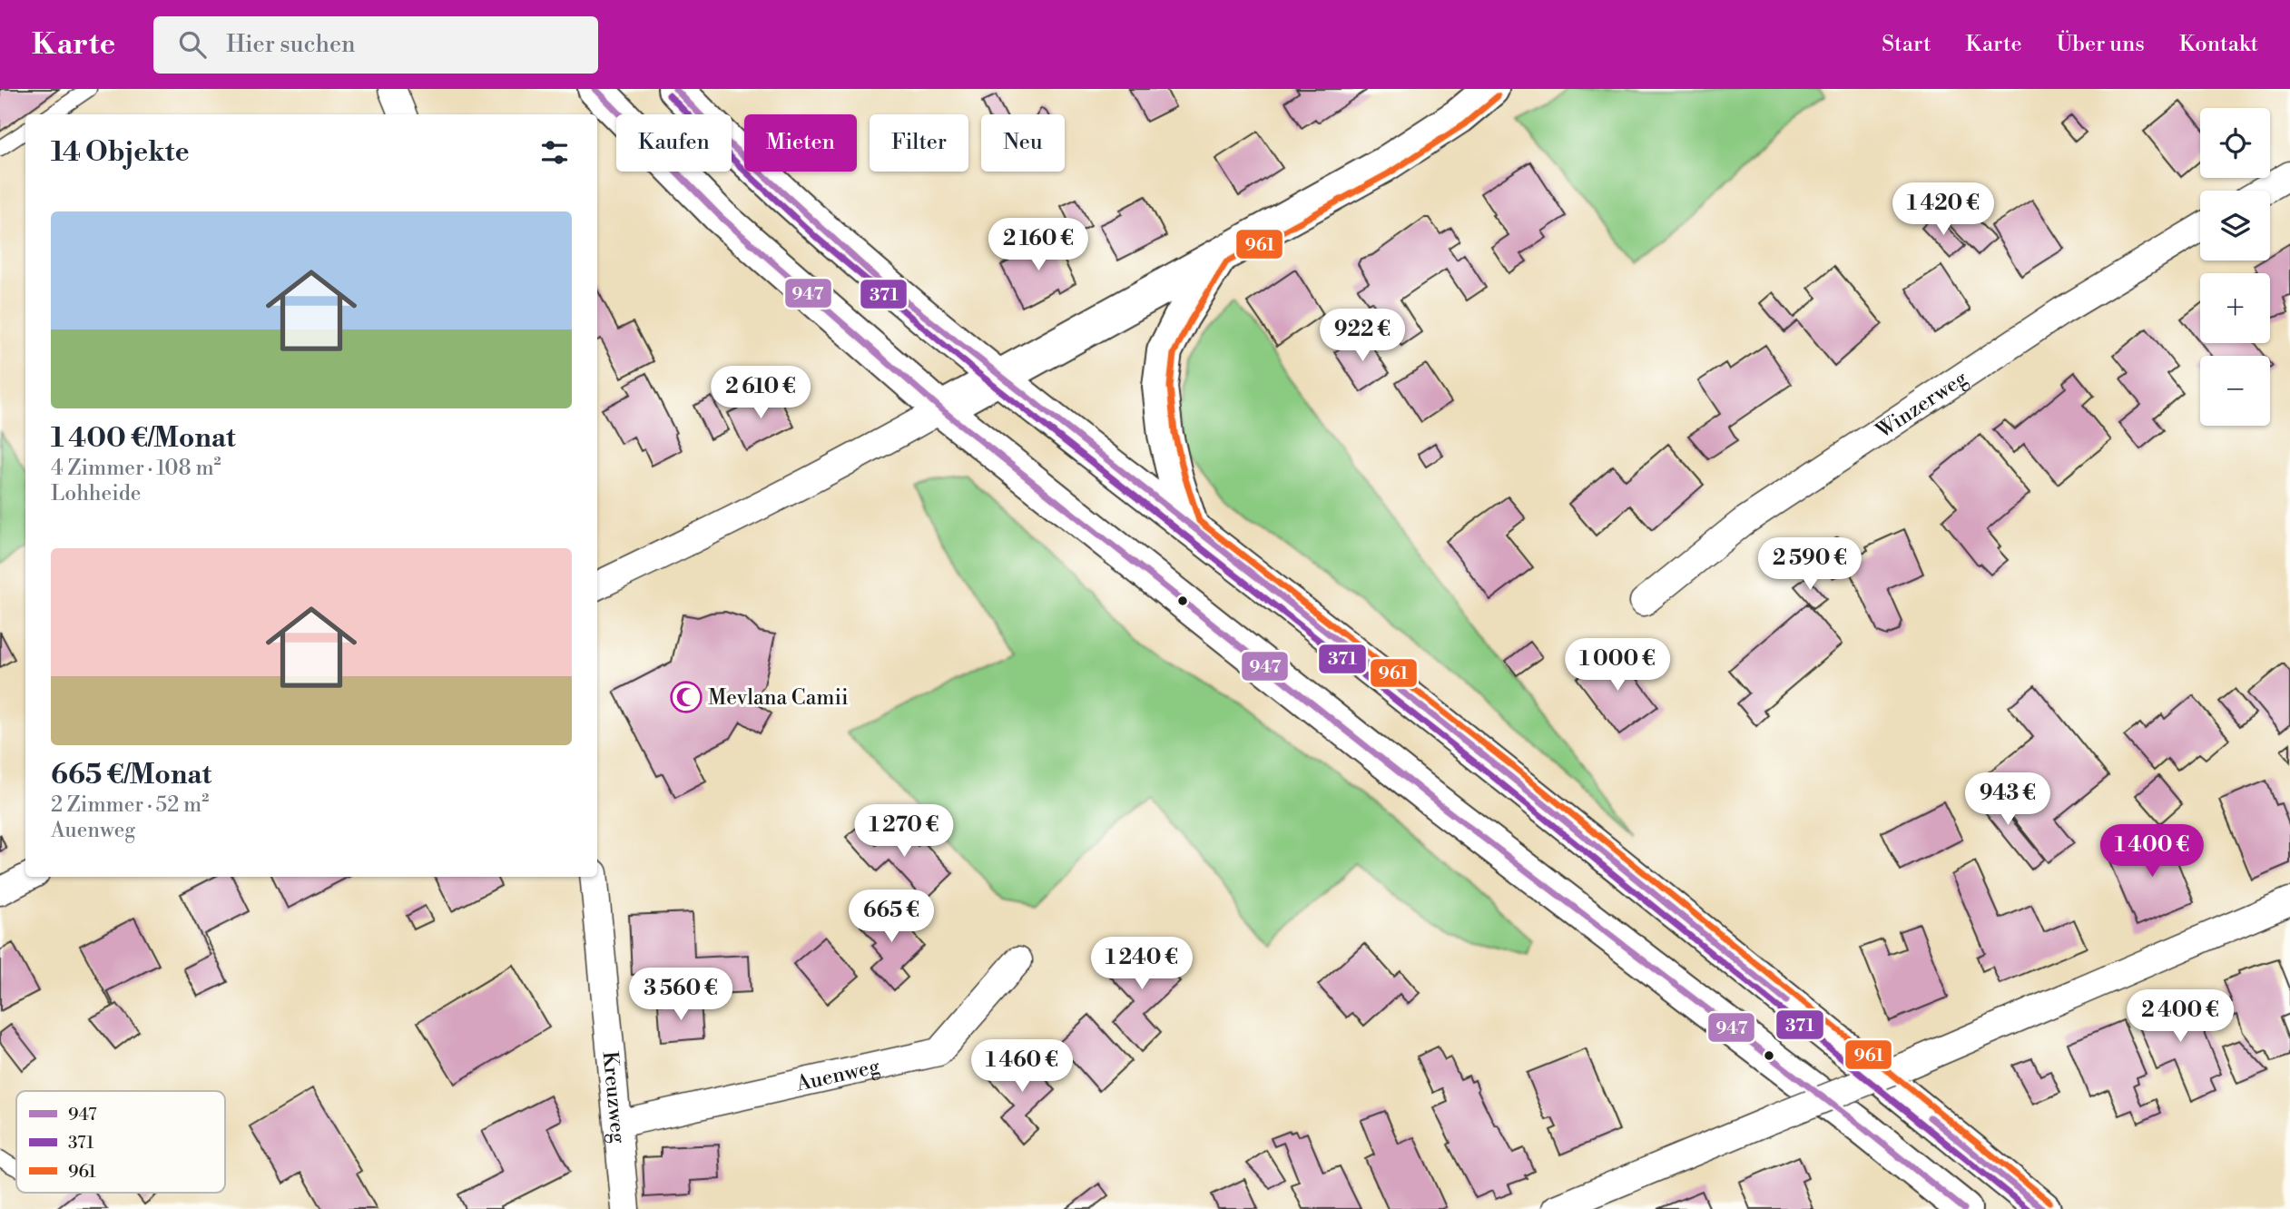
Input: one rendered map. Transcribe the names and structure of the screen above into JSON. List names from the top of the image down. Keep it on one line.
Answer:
{"streets":{"street":["Winzerweg","Auenweg","Kreuzweg"]},"crossings":[["Auenweg","Kreuzweg"]],"places":{"mosque":["Mevlana Camii"]},"lines":["transit line 947","transit line 371","transit line 961"],"legend":["947","371","961"],"page":{"header":"Karte","search":"Hier suchen","nav":["Start","Karte","Über uns","Kontakt"],"map_buttons":["+","−"],"chip":["Kaufen","Mieten","Filter","Neu"],"heading":"14 Objekte","price":["1 420 €","2 160 €","922 €","2 610 €","2 590 €","1 000 €","943 €","1 270 €","1 400 €","665 €","1 240 €","3 560 €","2 400 €","1 460 €"],"list":[{"name":"1 400 €/Monat","note":"4 Zimmer · 108 m² · Lohheide"},{"name":"665 €/Monat","note":"2 Zimmer · 52 m² · Auenweg"}]}}
